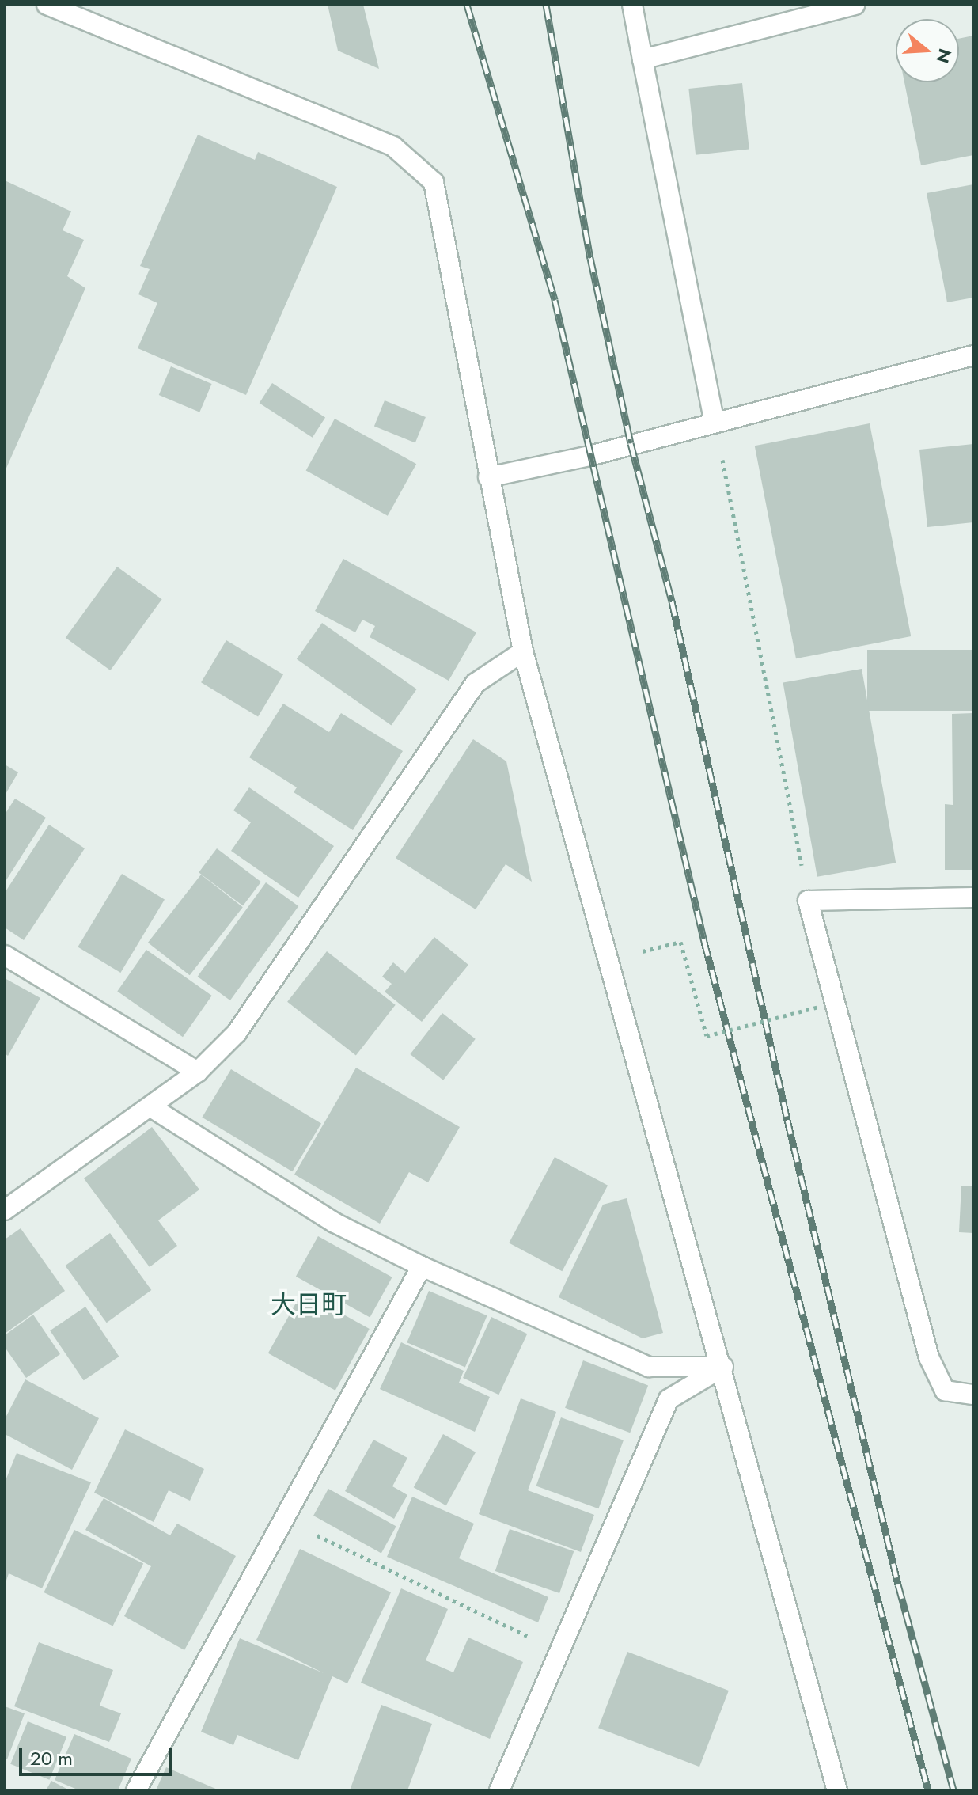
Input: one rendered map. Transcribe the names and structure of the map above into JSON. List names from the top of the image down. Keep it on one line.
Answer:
{"districts":["大日町"],"scale_bar":"20 m","north":"right"}
